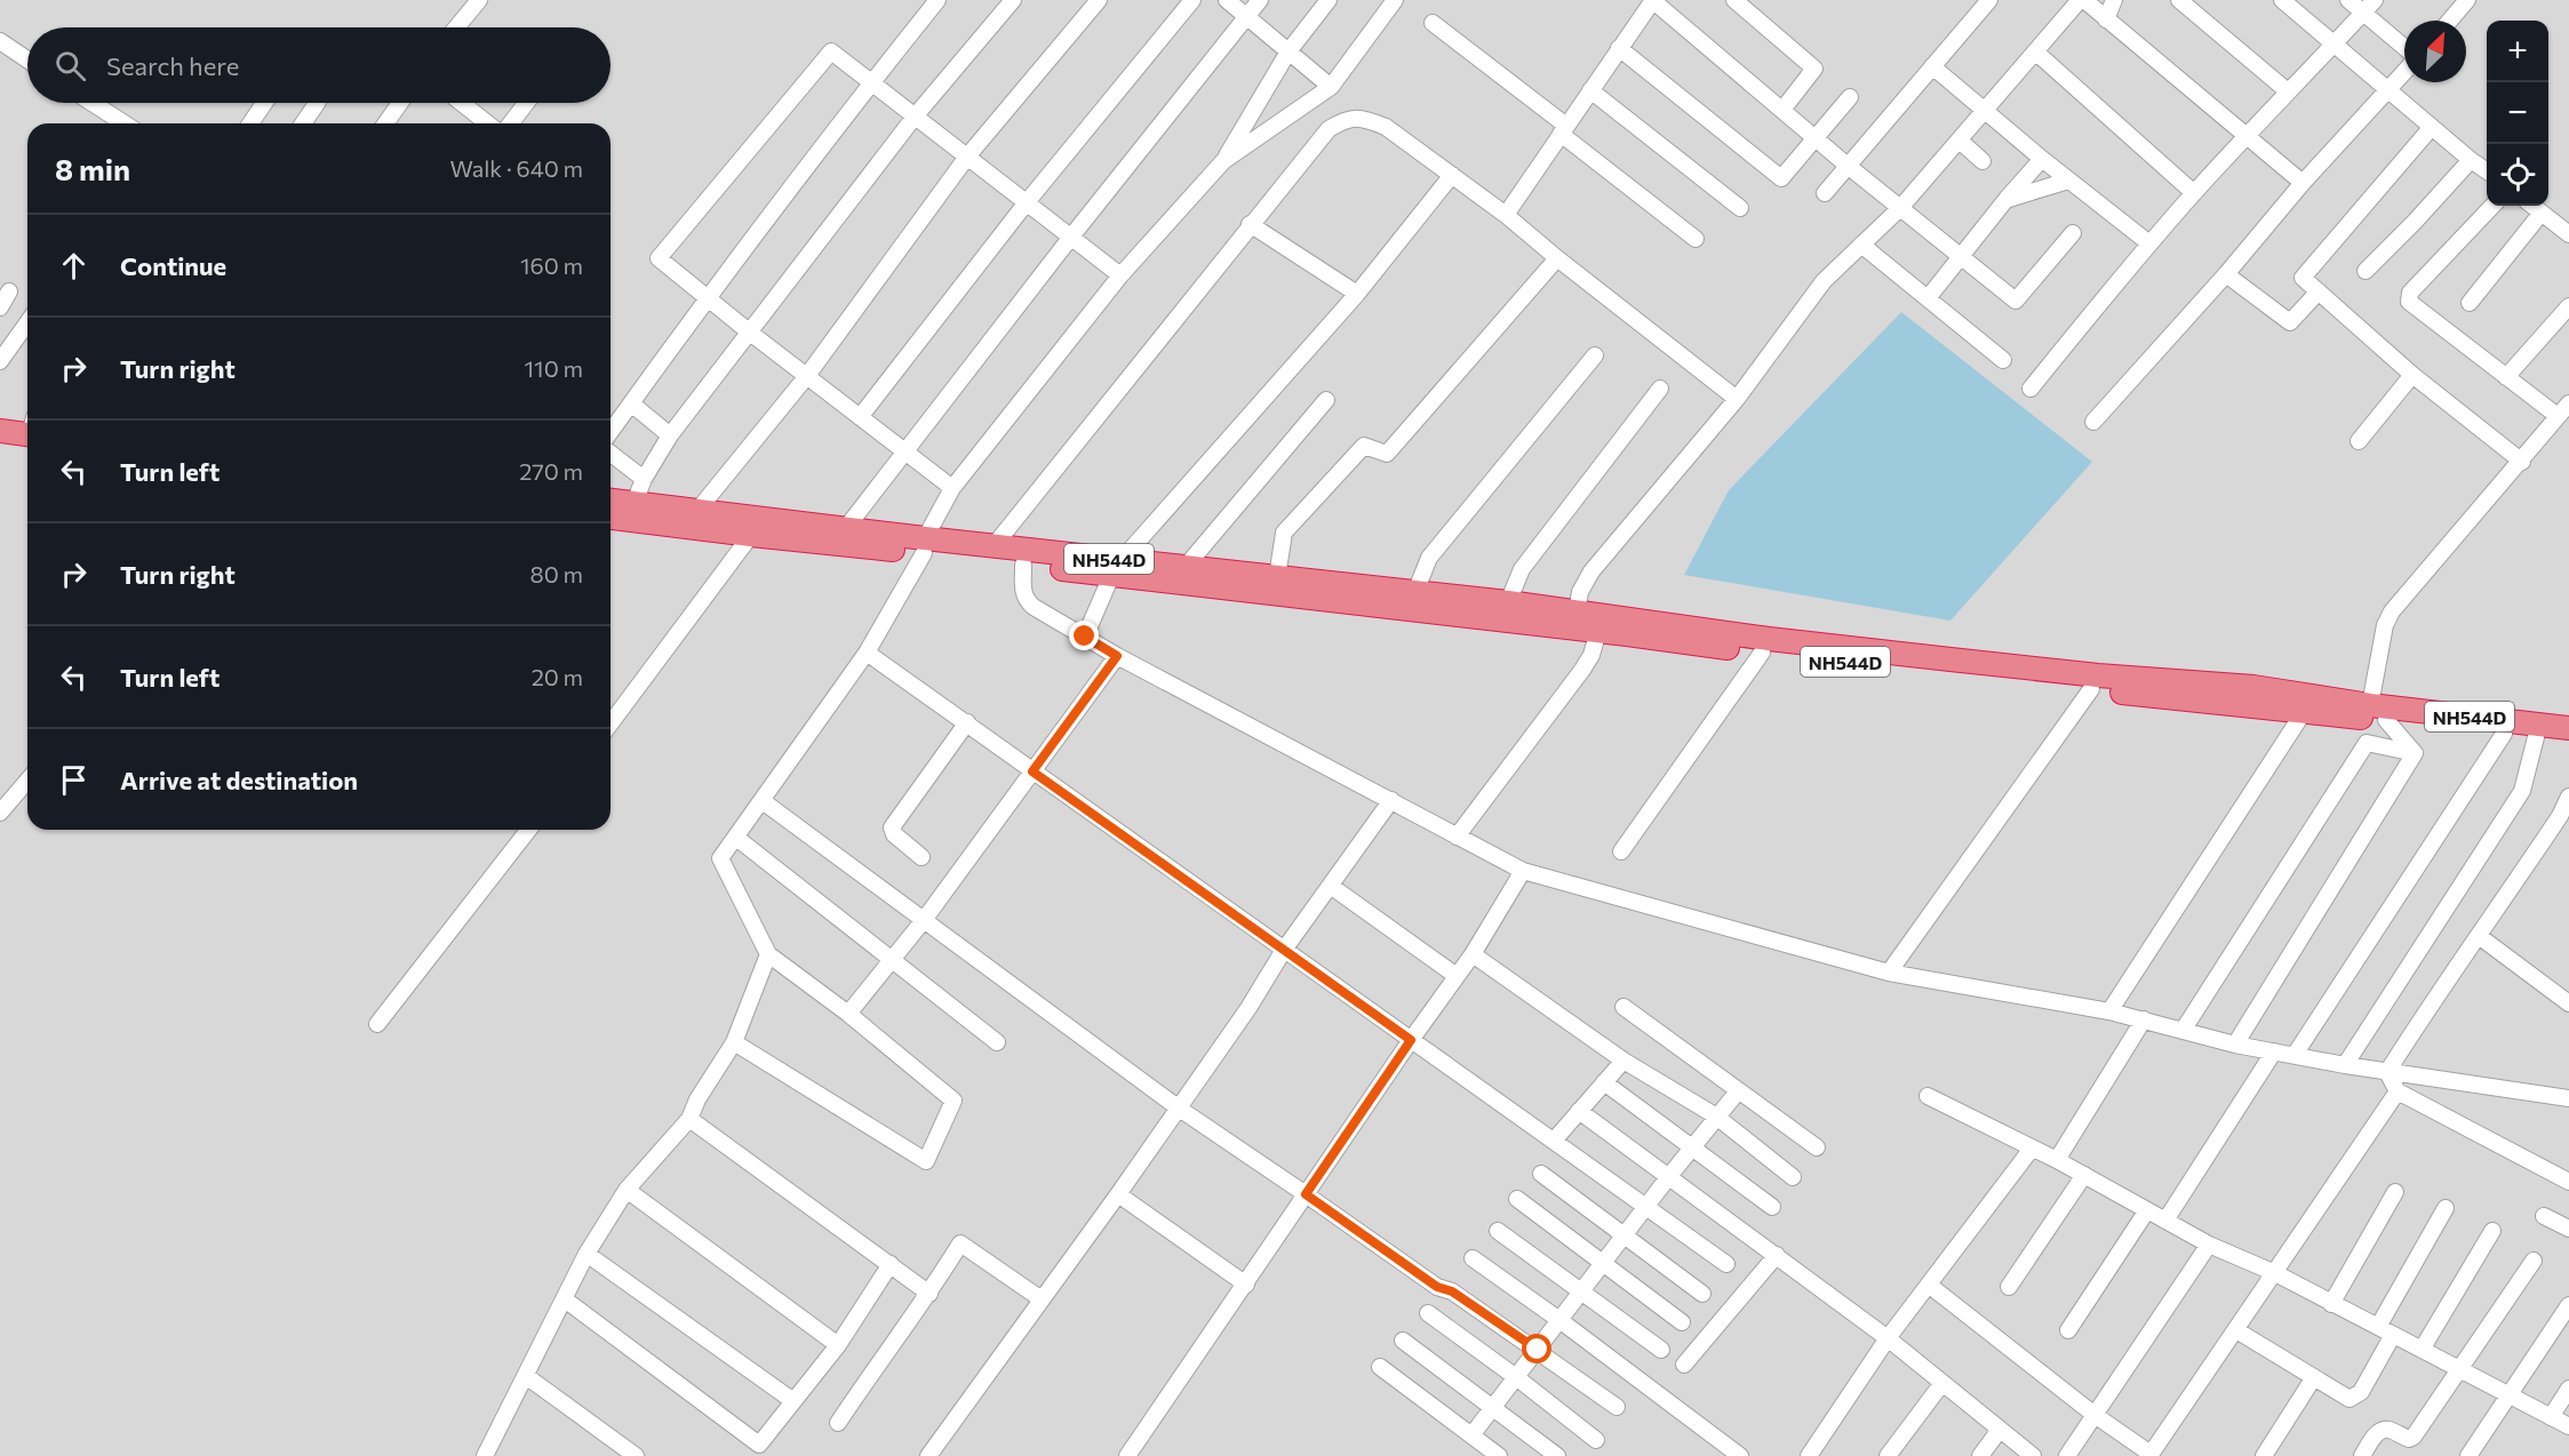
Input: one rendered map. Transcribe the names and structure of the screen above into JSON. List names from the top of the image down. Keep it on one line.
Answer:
{"streets":{"highway":["NH544D"]},"north":"top right","page":{"map_buttons":["+","−"],"search":"Search here","heading":["8 min","Walk · 640 m"],"list":[["Continue","160 m"],["Turn right","110 m"],["Turn left","270 m"],["Turn right","80 m"],["Turn left","20 m"],"Arrive at destination"]}}
